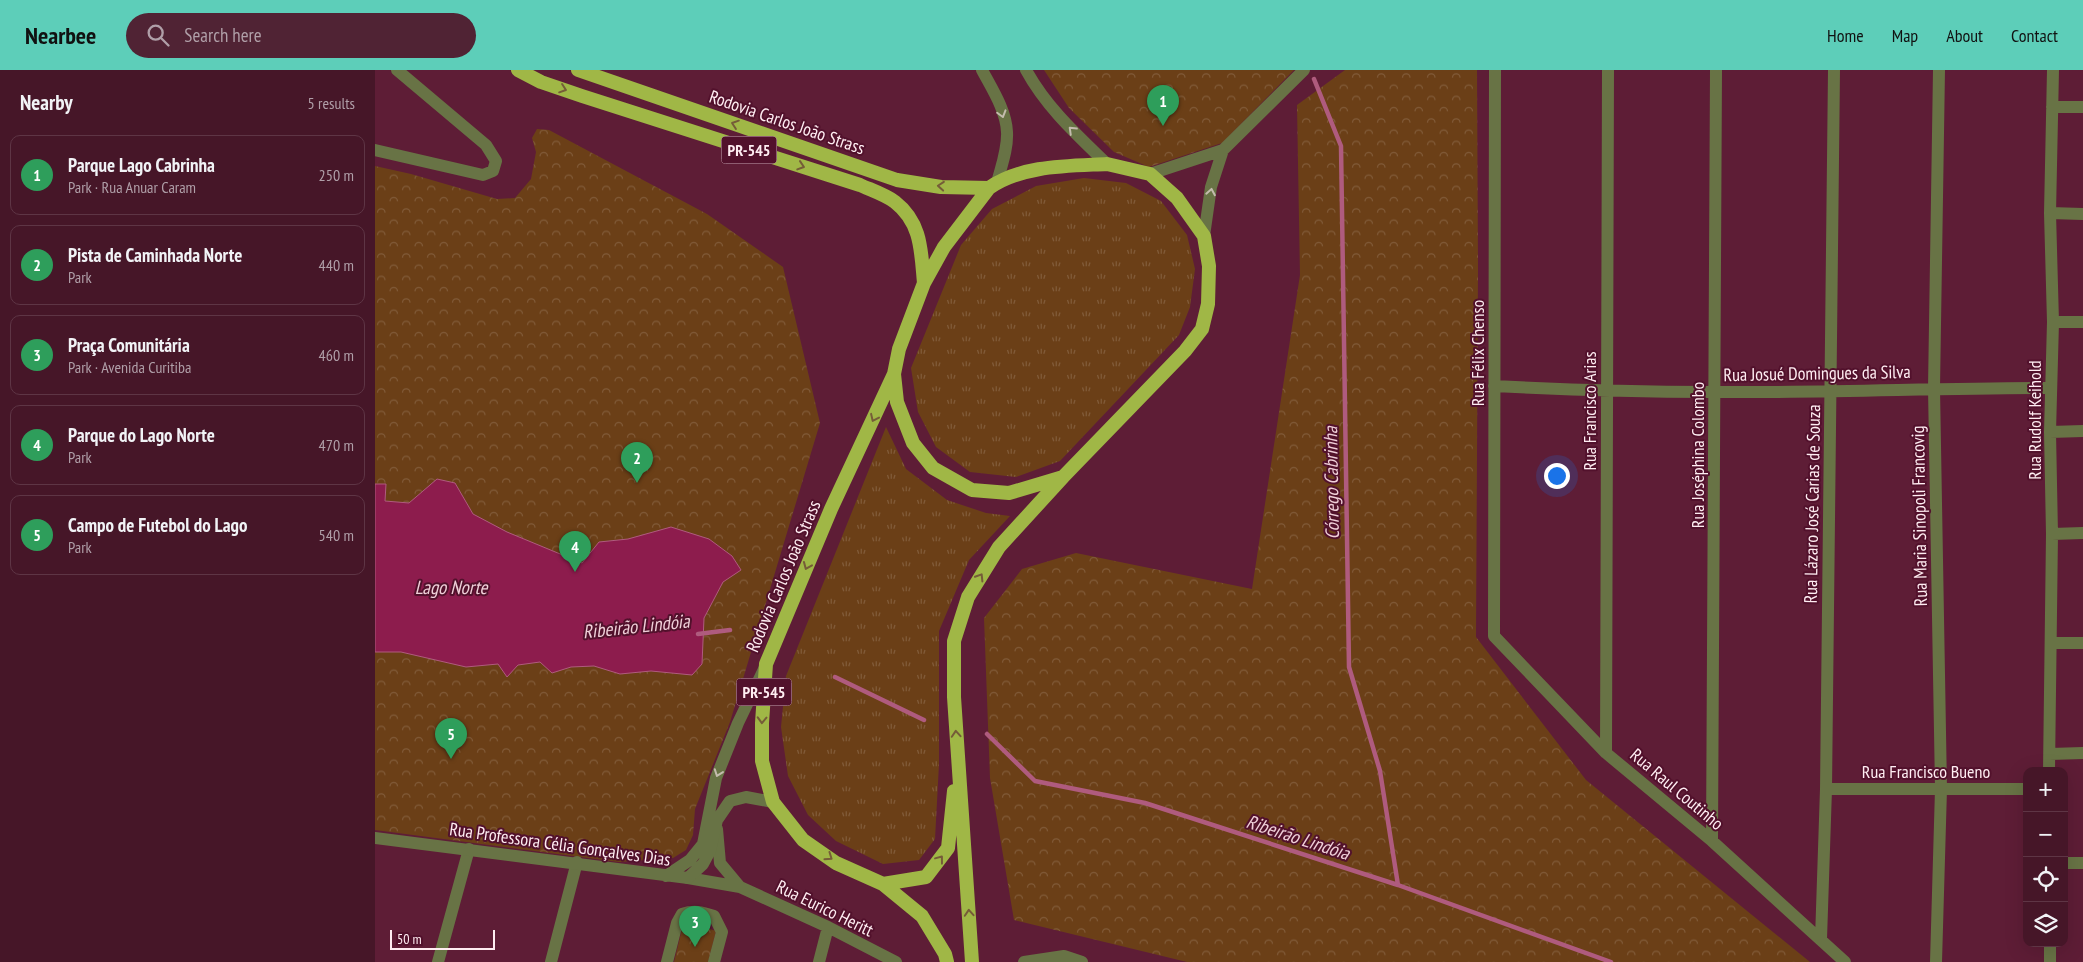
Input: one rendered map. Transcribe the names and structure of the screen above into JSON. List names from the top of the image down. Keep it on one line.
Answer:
{"streets":{"highway":["Rodovia Carlos João Strass","PR-545"],"street":["Rua Félix Chenso","Rua Josué Domingues da Silva","Rua Francisco Arias","Rua Rudolf Keihold","Rua Joséphina Colombo","Rua Lázaro José Carias de Souza","Rua Maria Sinopoli Francovig","Rua Francisco Bueno","Rua Raul Coutinho","Rua Professora Célia Gonçalves Dias","Rua Eurico Heritt"]},"crossings":[["Rua Félix Chenso","Rua Josué Domingues da Silva"],["Rua Félix Chenso","Rua Raul Coutinho"],["Rua Josué Domingues da Silva","Rua Francisco Arias"],["Rua Josué Domingues da Silva","Rua Rudolf Keihold"],["Rua Josué Domingues da Silva","Rua Joséphina Colombo"],["Rua Josué Domingues da Silva","Rua Lázaro José Carias de Souza"],["Rua Josué Domingues da Silva","Rua Maria Sinopoli Francovig"],["Rua Francisco Arias","Rua Raul Coutinho"],["Rua Joséphina Colombo","Rua Raul Coutinho"],["Rua Lázaro José Carias de Souza","Rua Francisco Bueno"],["Rua Lázaro José Carias de Souza","Rua Raul Coutinho"],["Rua Maria Sinopoli Francovig","Rua Francisco Bueno"],["Rua Professora Célia Gonçalves Dias","Rua Eurico Heritt"]],"water":["Córrego Cabrinha","Lago Norte","Ribeirão Lindóia"],"scale_bar":"50 m","page":{"header":"Nearbee","search":"Search here","nav":["Home","Map","About","Contact"],"heading":["Nearby","5 results"],"pins":["1","2","4","5","3"],"list":[{"mark":"1","name":"Parque Lago Cabrinha","note":"Park · Rua Anuar Caram","value":"250 m"},{"mark":"2","name":"Pista de Caminhada Norte","note":"Park","value":"440 m"},{"mark":"3","name":"Praça Comunitária","note":"Park · Avenida Curitiba","value":"460 m"},{"mark":"4","name":"Parque do Lago Norte","note":"Park","value":"470 m"},{"mark":"5","name":"Campo de Futebol do Lago","note":"Park","value":"540 m"}],"map_buttons":["+","−"],"scale":"50 m"}}
